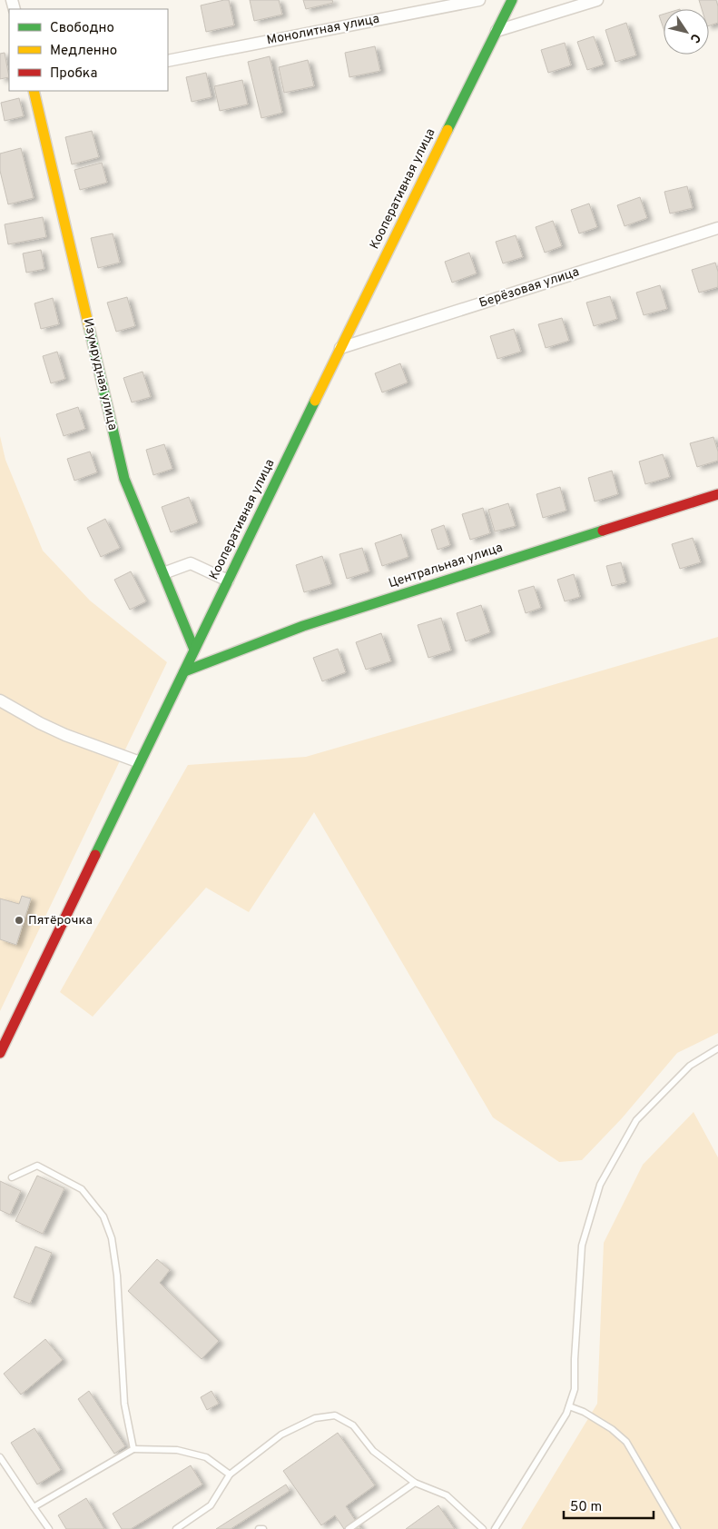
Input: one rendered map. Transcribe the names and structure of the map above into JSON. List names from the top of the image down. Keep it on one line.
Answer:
{"streets":{"street":["Монолитная улица","Кооперативная улица","Берёзовая улица","Изумрудная улица","Центральная улица"]},"crossings":[["Кооперативная улица","Берёзовая улица"],["Кооперативная улица","Изумрудная улица"],["Кооперативная улица","Центральная улица"]],"places":["Пятёрочка"],"legend":["Свободно","Медленно","Пробка"],"scale_bar":"50 m","north":"bottom right"}
